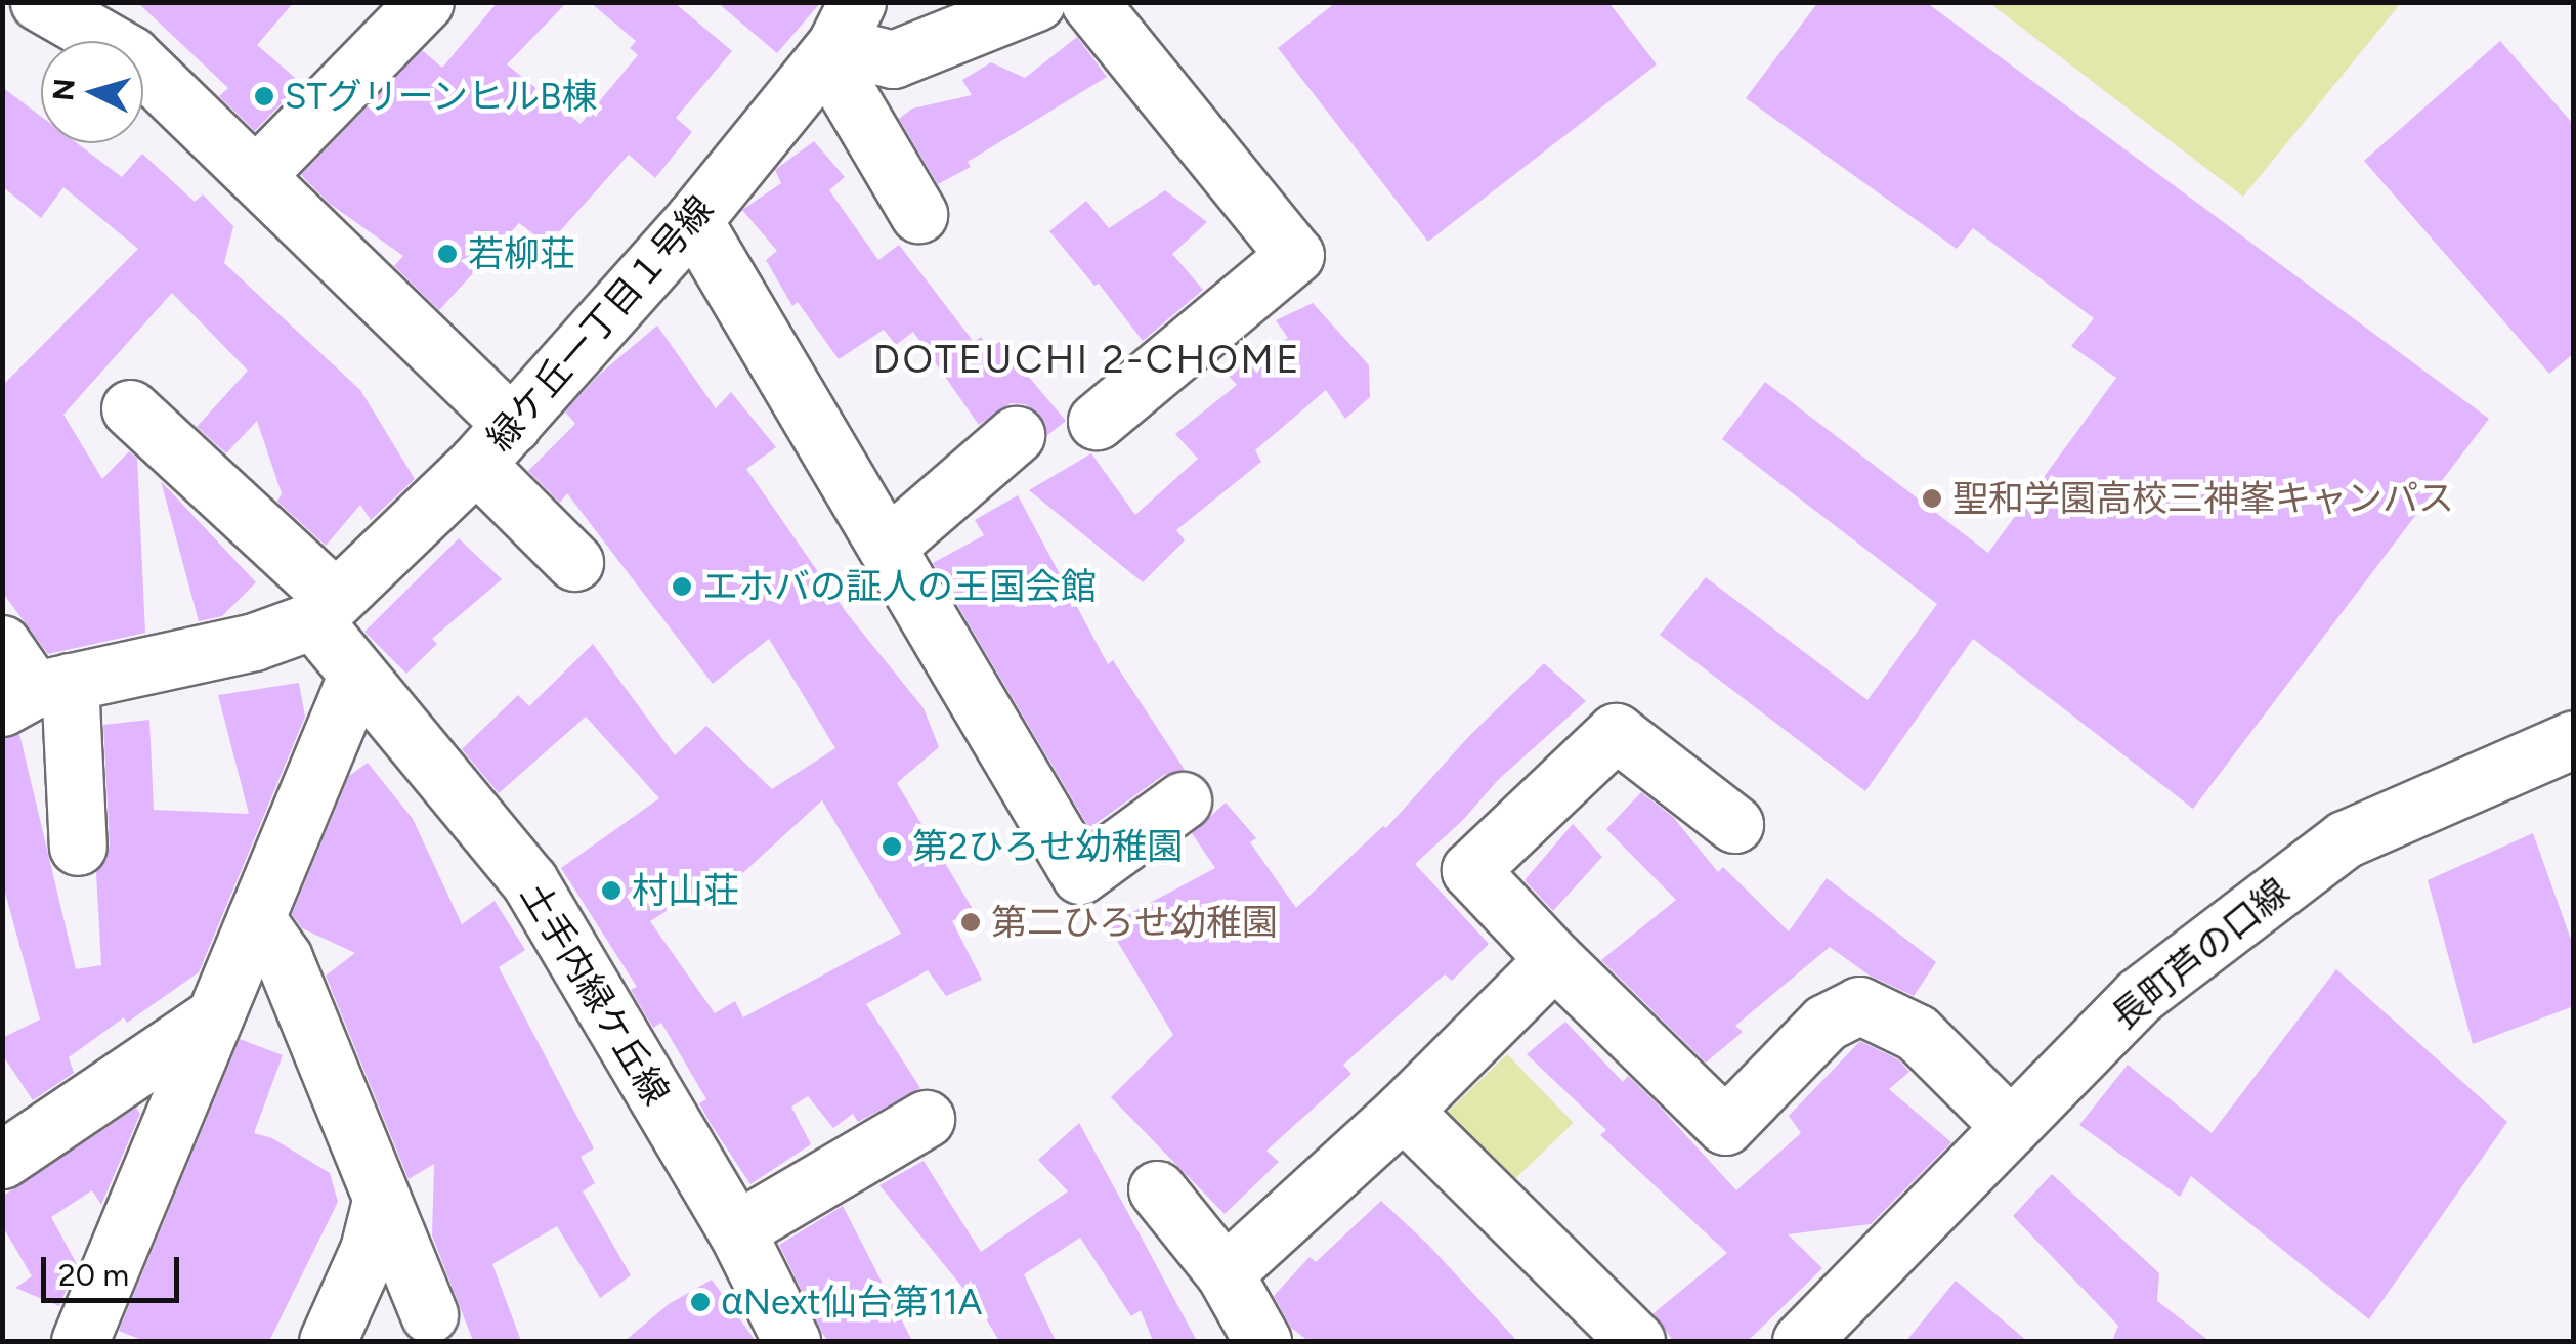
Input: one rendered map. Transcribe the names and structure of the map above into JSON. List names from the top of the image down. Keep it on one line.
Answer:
{"streets":{"street":["緑ケ丘一丁目１号線","長町芦の口線","土手内緑ケ丘線"]},"crossings":[["緑ケ丘一丁目１号線","土手内緑ケ丘線"]],"districts":["DOTEUCHI 2-CHOME"],"places":["STグリーンヒルB棟","若柳荘","聖和学園高校三神峯キャンパス","エホバの証人の王国会館","第2ひろせ幼稚園","村山荘","第二ひろせ幼稚園","αNext仙台第11A"],"scale_bar":"20 m","north":"left"}
